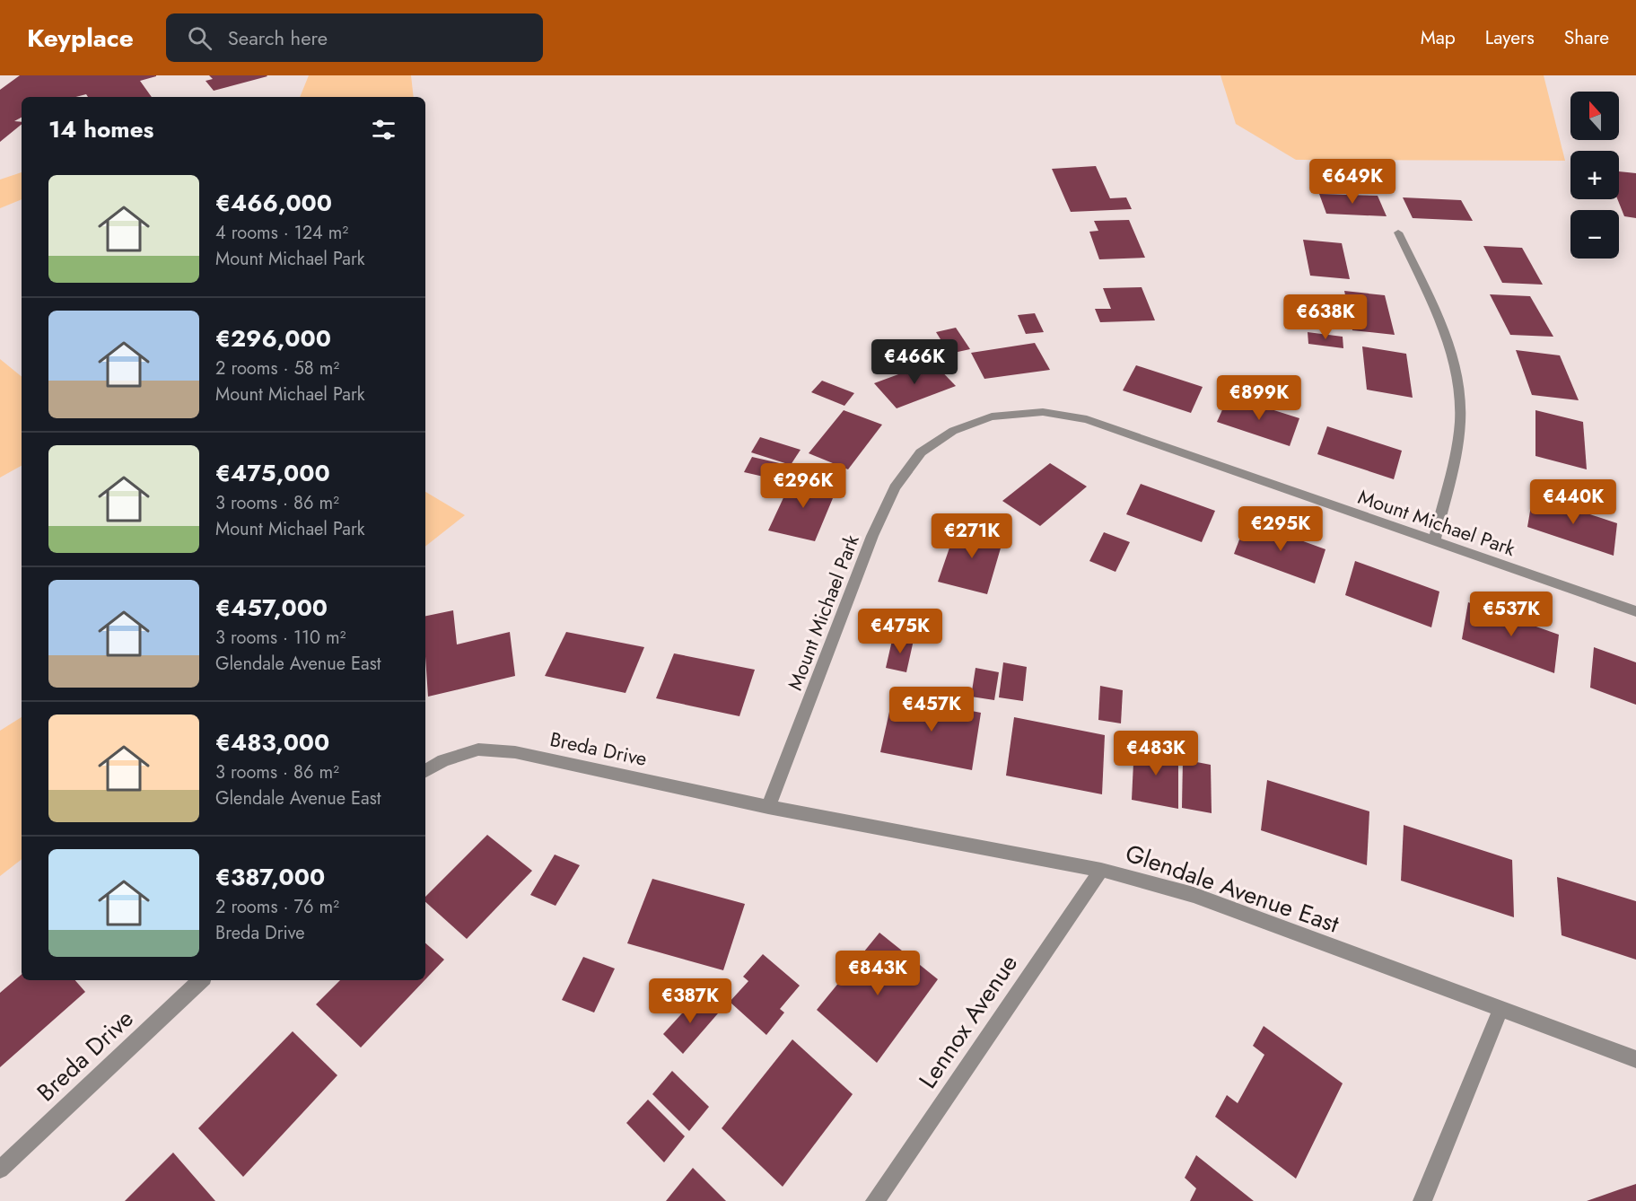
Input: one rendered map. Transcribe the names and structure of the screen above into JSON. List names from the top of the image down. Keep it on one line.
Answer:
{"streets":{"street":["Mount Michael Park","Breda Drive","Glendale Avenue East","Lennox Avenue"]},"crossings":[["Mount Michael Park","Breda Drive"],["Mount Michael Park","Glendale Avenue East"],["Breda Drive","Glendale Avenue East"],["Glendale Avenue East","Lennox Avenue"]],"north":"top","page":{"header":"Keyplace","search":"Search here","nav":["Map","Layers","Share"],"map_buttons":["+","−"],"heading":"14 homes","price":["€649K","€638K","€466K","€899K","€296K","€440K","€295K","€271K","€537K","€475K","€457K","€483K","€843K","€387K"],"list":[{"name":"€466,000","note":"4 rooms · 124 m² · Mount Michael Park"},{"name":"€296,000","note":"2 rooms · 58 m² · Mount Michael Park"},{"name":"€475,000","note":"3 rooms · 86 m² · Mount Michael Park"},{"name":"€457,000","note":"3 rooms · 110 m² · Glendale Avenue East"},{"name":"€483,000","note":"3 rooms · 86 m² · Glendale Avenue East"},{"name":"€387,000","note":"2 rooms · 76 m² · Breda Drive"}]}}
